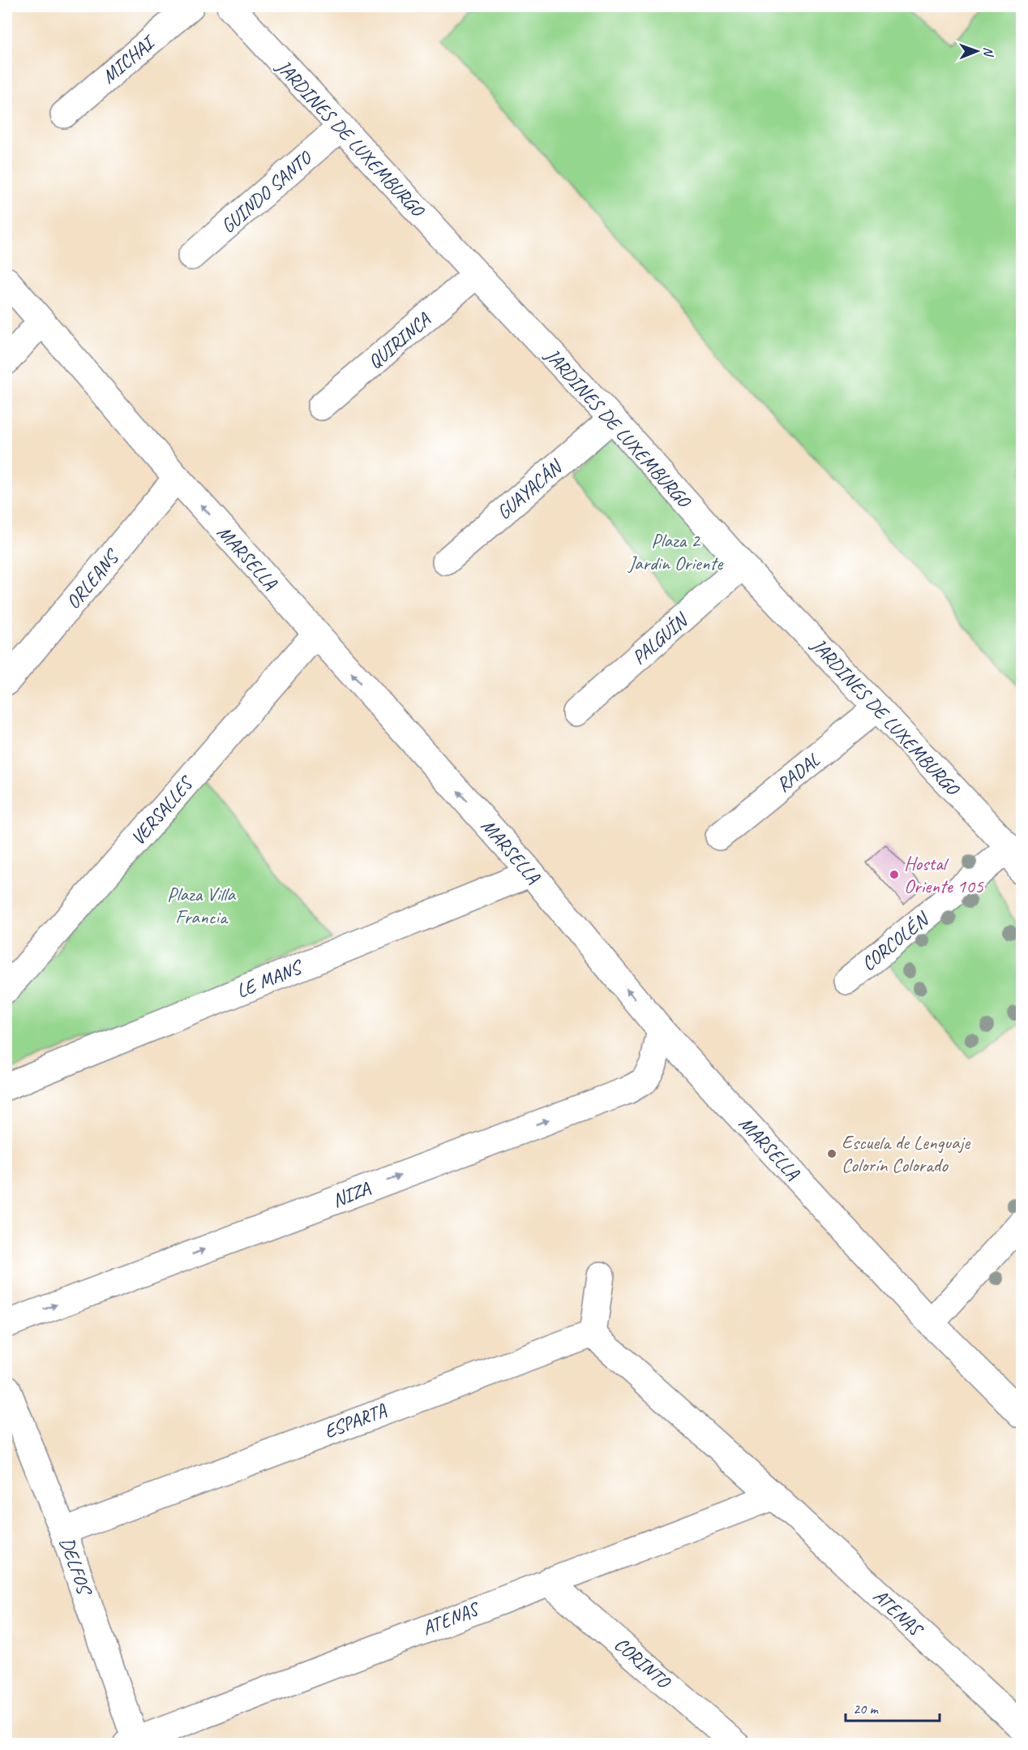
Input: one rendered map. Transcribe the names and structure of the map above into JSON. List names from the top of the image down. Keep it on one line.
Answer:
{"streets":{"street":["MICHAI","JARDINES DE LUXEMBURGO","GUINDO SANTO","QUIRINCA","GUAYACÁN","MARSELLA","ORLEANS","PALGUÍN","RADAL","VERSALLES","CORCOLÉN","LE MANS","NIZA","ESPARTA","DELFOS","ATENAS","CORINTO"]},"crossings":[["JARDINES DE LUXEMBURGO","GUINDO SANTO"],["JARDINES DE LUXEMBURGO","QUIRINCA"],["JARDINES DE LUXEMBURGO","GUAYACÁN"],["JARDINES DE LUXEMBURGO","PALGUÍN"],["JARDINES DE LUXEMBURGO","RADAL"],["JARDINES DE LUXEMBURGO","CORCOLÉN"],["MARSELLA","ORLEANS"],["MARSELLA","VERSALLES"],["MARSELLA","LE MANS"],["MARSELLA","NIZA"],["ESPARTA","DELFOS"],["ESPARTA","ATENAS"],["DELFOS","ATENAS"],["ATENAS","CORINTO"]],"one_way":["MARSELLA","NIZA"],"parks":["Plaza 2 Jardin Oriente","Plaza Villa Francia"],"places":["Hostal Oriente 105","Escuela de Lenguaje Colorín Colorado"],"scale_bar":"20 m","north":"right"}
